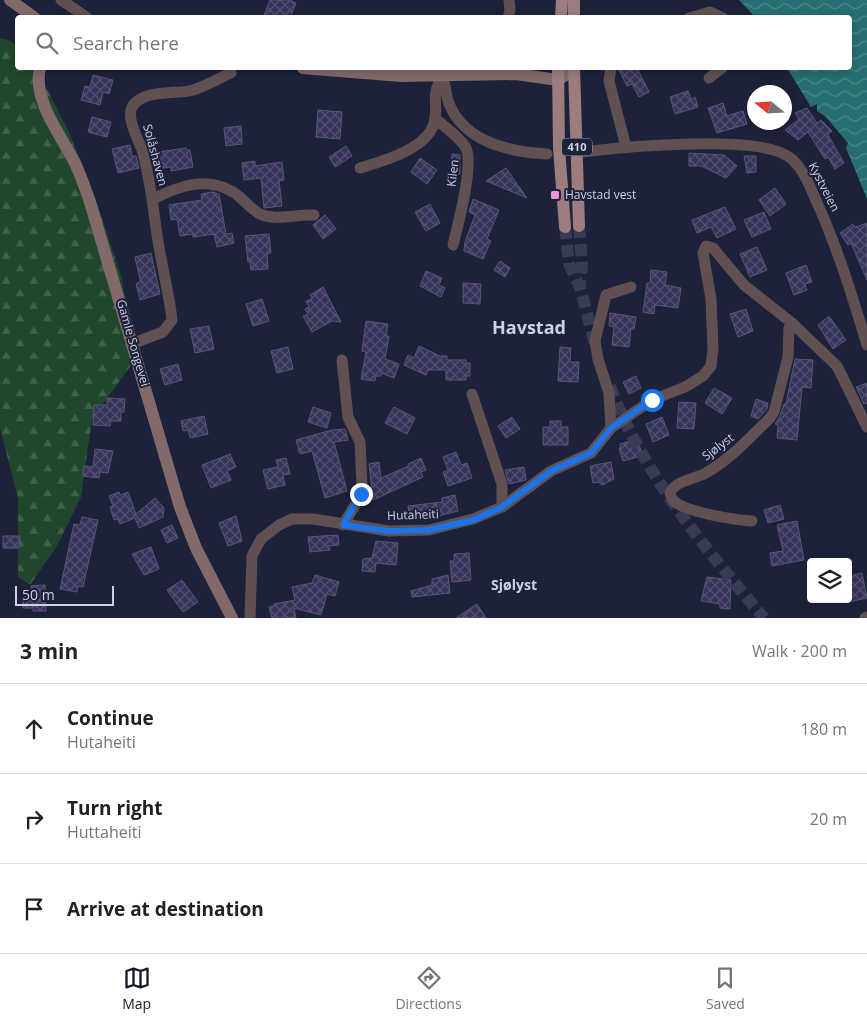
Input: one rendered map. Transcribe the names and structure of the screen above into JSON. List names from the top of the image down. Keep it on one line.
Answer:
{"streets":{"main road":["410","Gamle Songevei"],"street":["Solåshaven","Kilen","Kystveien","Sjølyst","Hutaheiti"]},"crossings":[["Solåshaven","Gamle Songevei"],["Sjølyst","Hutaheiti"]],"districts":["Havstad","Sjølyst"],"places":{"transit":["Havstad vest"]},"scale_bar":"50 m","north":"left","page":{"search":"Search here","scale":"50 m","heading":["3 min","Walk · 200 m"],"list":[["Continue","Hutaheiti","180 m"],["Turn right","Huttaheiti","20 m"],"Arrive at destination"],"nav":["Map","Directions","Saved"]}}
